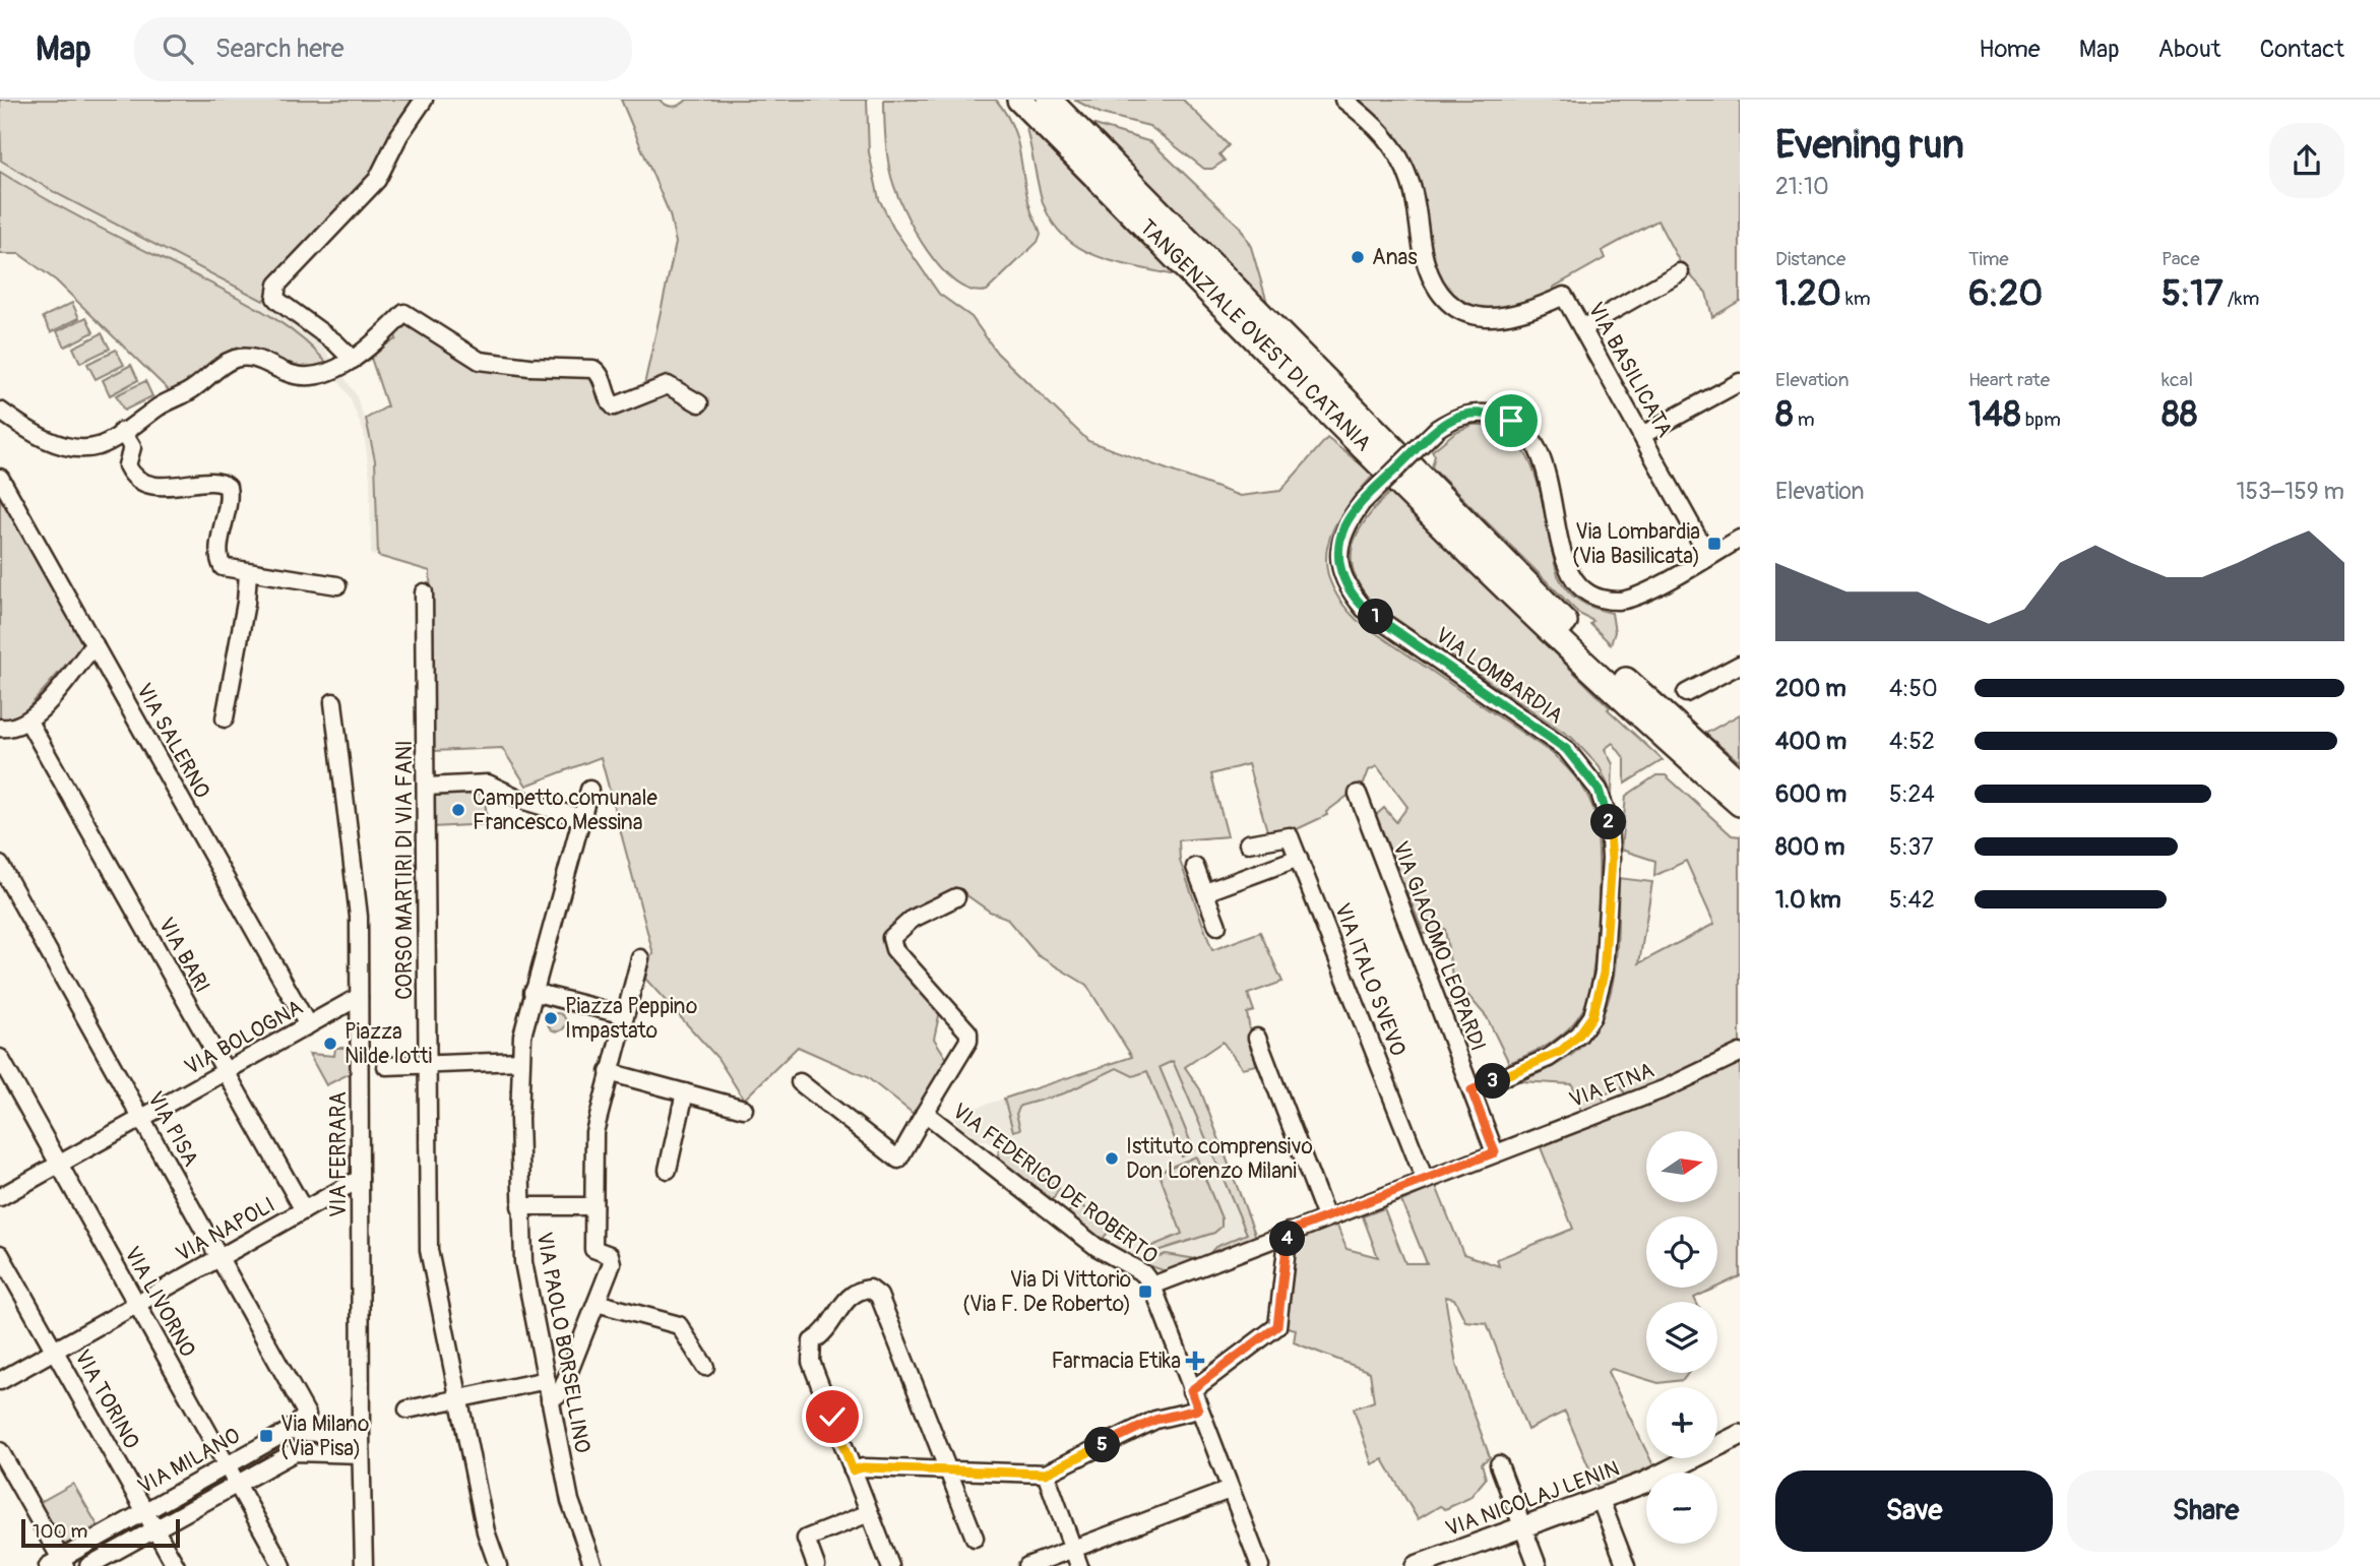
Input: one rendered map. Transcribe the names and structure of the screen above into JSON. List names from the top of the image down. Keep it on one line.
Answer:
{"streets":{"highway":["TANGENZIALE OVEST DI CATANIA"],"main road":["VIA NICOLAJ LENIN"],"street":["VIA BASILICATA","VIA LOMBARDIA","VIA SALERNO","CORSO MARTIRI DI VIA FANI","VIA GIACOMO LEOPARDI","VIA BARI","VIA ITALO SVEVO","VIA BOLOGNA","VIA ETNA","VIA PISA","VIA FERRARA","VIA FEDERICO DE ROBERTO","VIA NAPOLI","VIA LIVORNO","VIA PAOLO BORSELLINO","VIA TORINO","VIA MILANO"]},"crossings":[["VIA BASILICATA","VIA LOMBARDIA"],["VIA LOMBARDIA","VIA GIACOMO LEOPARDI"],["VIA SALERNO","VIA BOLOGNA"],["VIA GIACOMO LEOPARDI","VIA ETNA"],["VIA BARI","VIA BOLOGNA"],["VIA BARI","VIA NAPOLI"],["VIA ITALO SVEVO","VIA ETNA"],["VIA BOLOGNA","VIA PISA"],["VIA BOLOGNA","VIA FERRARA"],["VIA BOLOGNA","VIA LIVORNO"],["VIA ETNA","VIA FEDERICO DE ROBERTO"],["VIA PISA","VIA NAPOLI"],["VIA PISA","VIA MILANO"],["VIA FERRARA","VIA NAPOLI"],["VIA FERRARA","VIA MILANO"],["VIA NAPOLI","VIA LIVORNO"],["VIA NAPOLI","VIA TORINO"],["VIA LIVORNO","VIA MILANO"],["VIA TORINO","VIA MILANO"]],"places":{"other":["Anas","Campetto comunale Francesco Messina","Piazza Peppino Impastato","Piazza Nilde Iotti","Istituto comprensivo Don Lorenzo Milani"],"transit":["Via Lombardia (Via Basilicata)","Via Di Vittorio (Via F. De Roberto)","Via Milano (Via Pisa)"],"health":["Farmacia Etika"]},"scale_bar":"100 m","north":"right","page":{"header":"Map","search":"Search here","nav":["Home","Map","About","Contact"],"heading":["Evening run","21:10"],"stats":[["Distance","1.20 km"],["Time","6:20"],["Pace","5:17 /km"],["Elevation","8 m"],["Heart rate","148 bpm"],["kcal","88"]],"chart":["Elevation","153–159 m"],"pins":["1","2","3","4","5"],"list":[{"name":"200 m","note":"4:50"},{"name":"400 m","note":"4:52"},{"name":"600 m","note":"5:24"},{"name":"800 m","note":"5:37"},{"name":"1.0 km","note":"5:42"}],"map_buttons":["+","−"],"buttons":["Save","Share"],"scale":"100 m"}}
